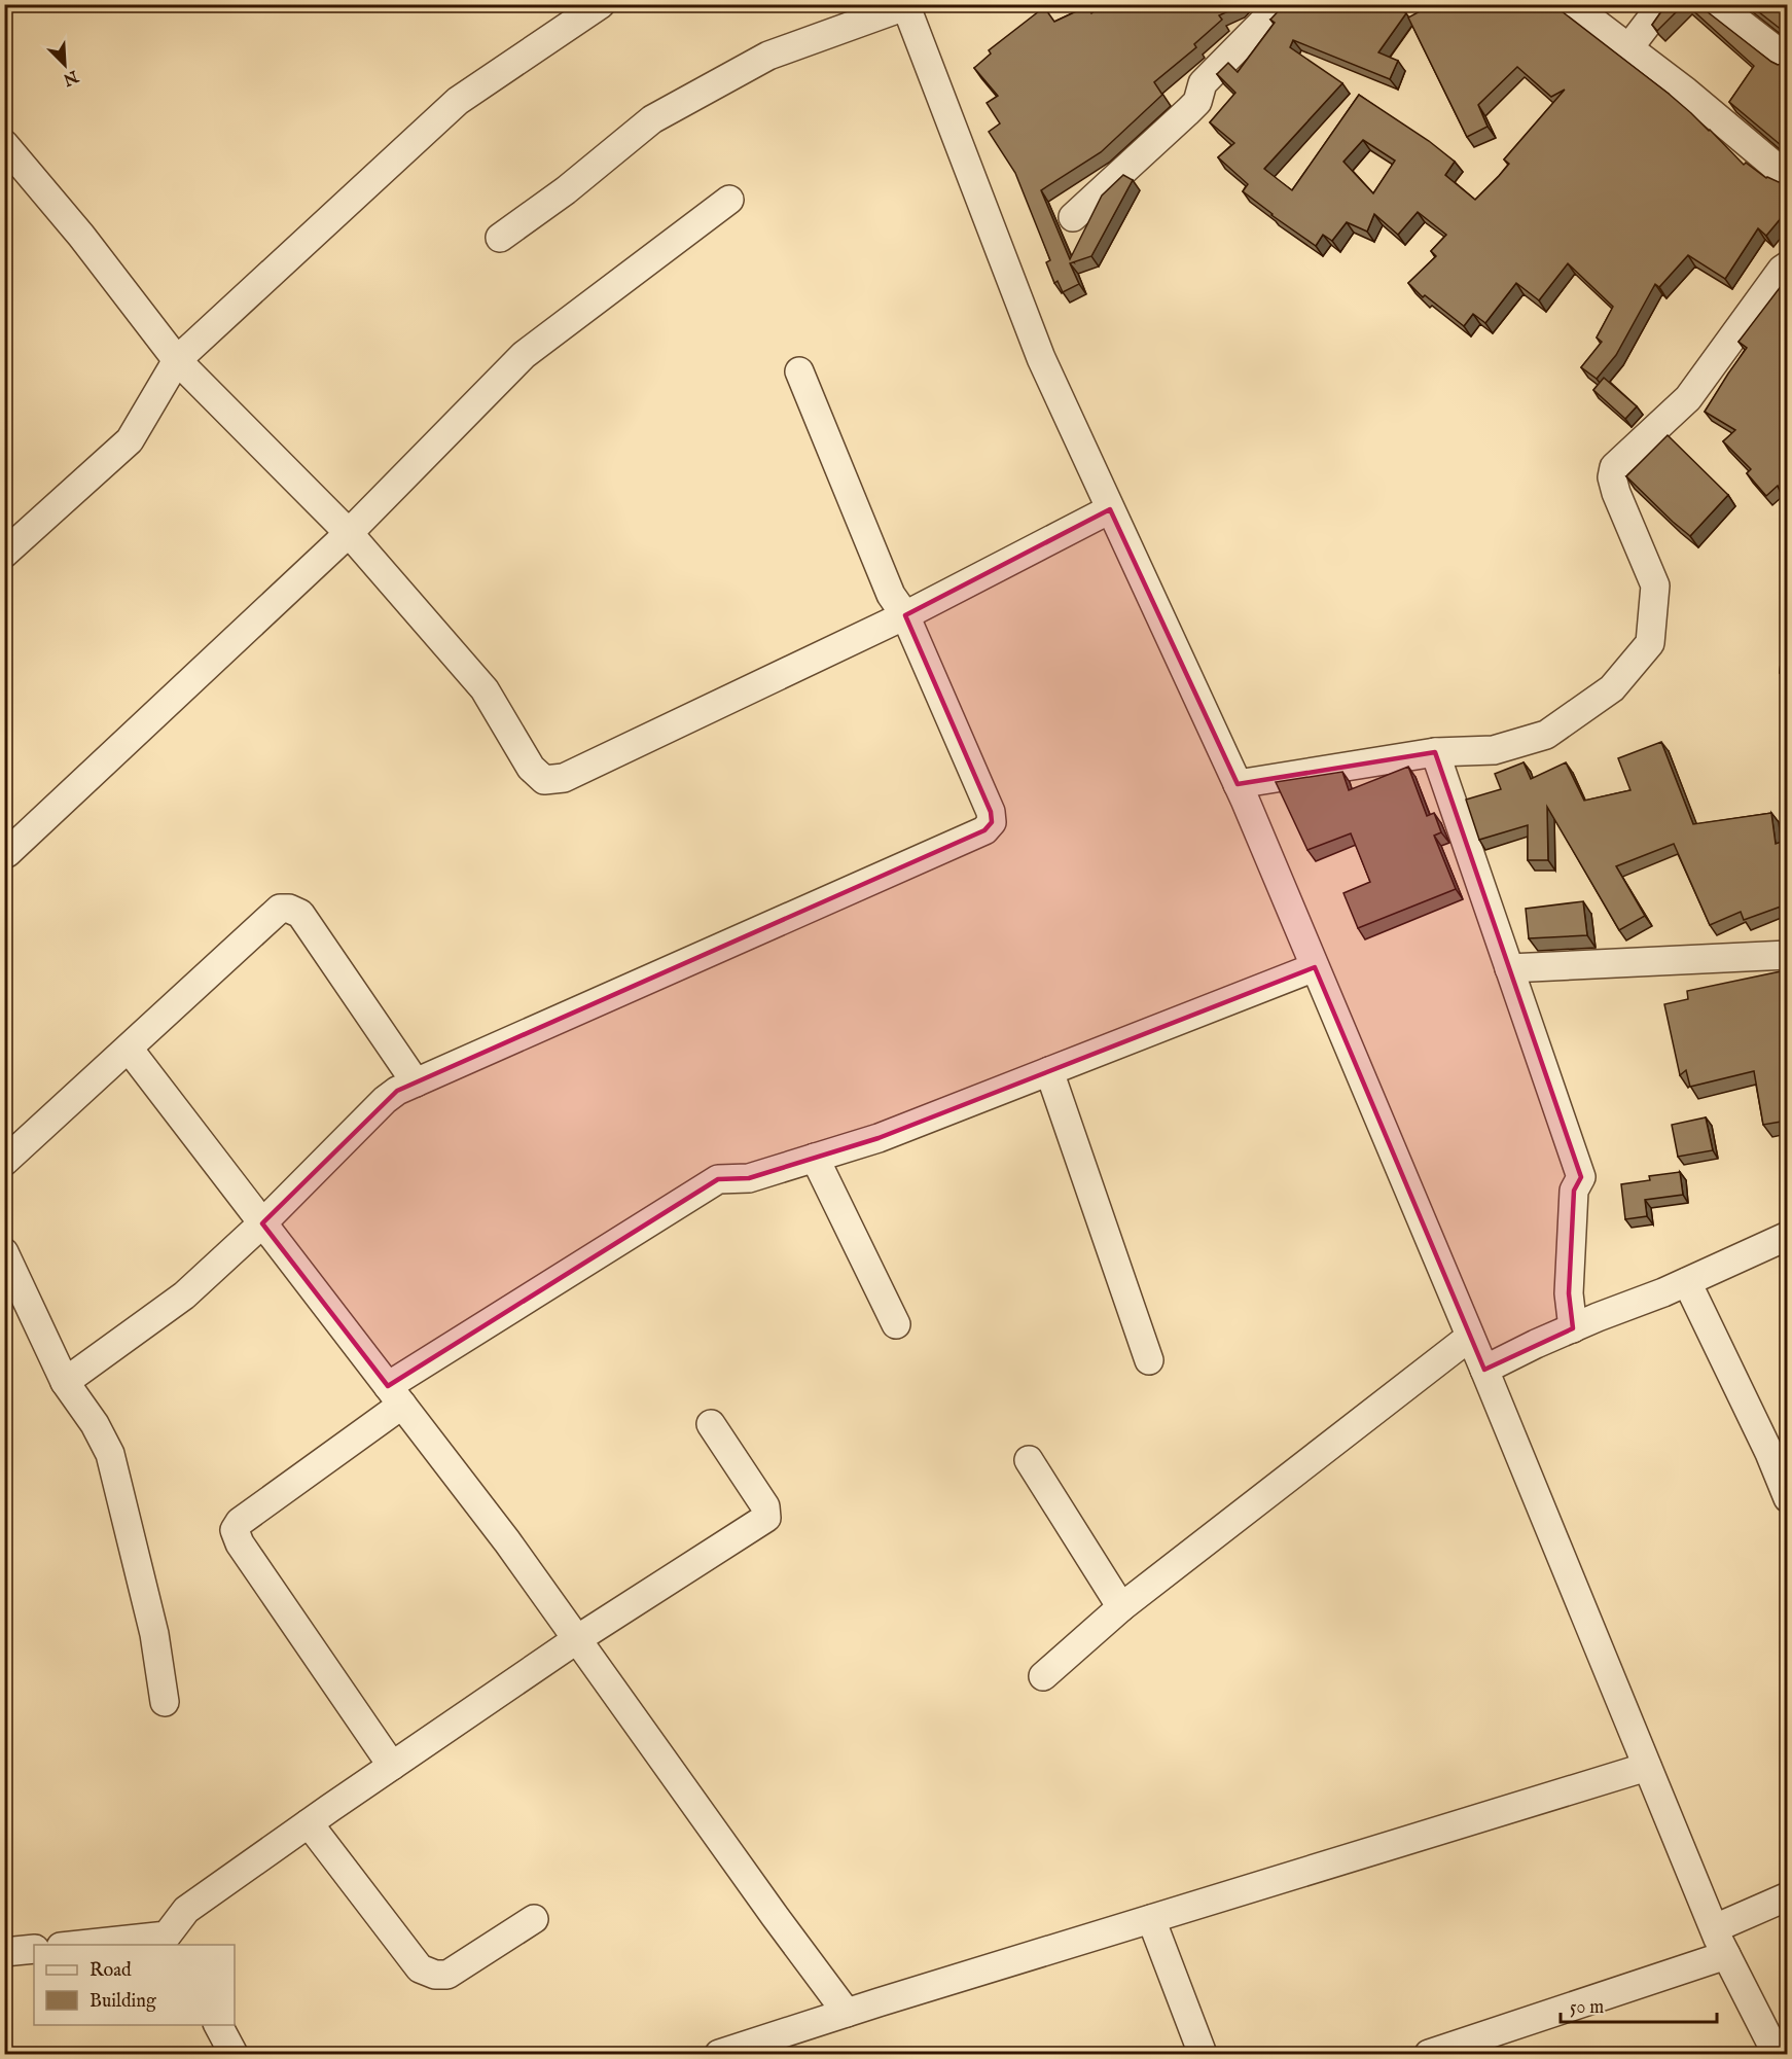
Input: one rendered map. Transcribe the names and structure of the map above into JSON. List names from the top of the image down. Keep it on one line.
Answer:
{"legend":["Road","Building"],"scale_bar":"50 m","north":"bottom right"}
